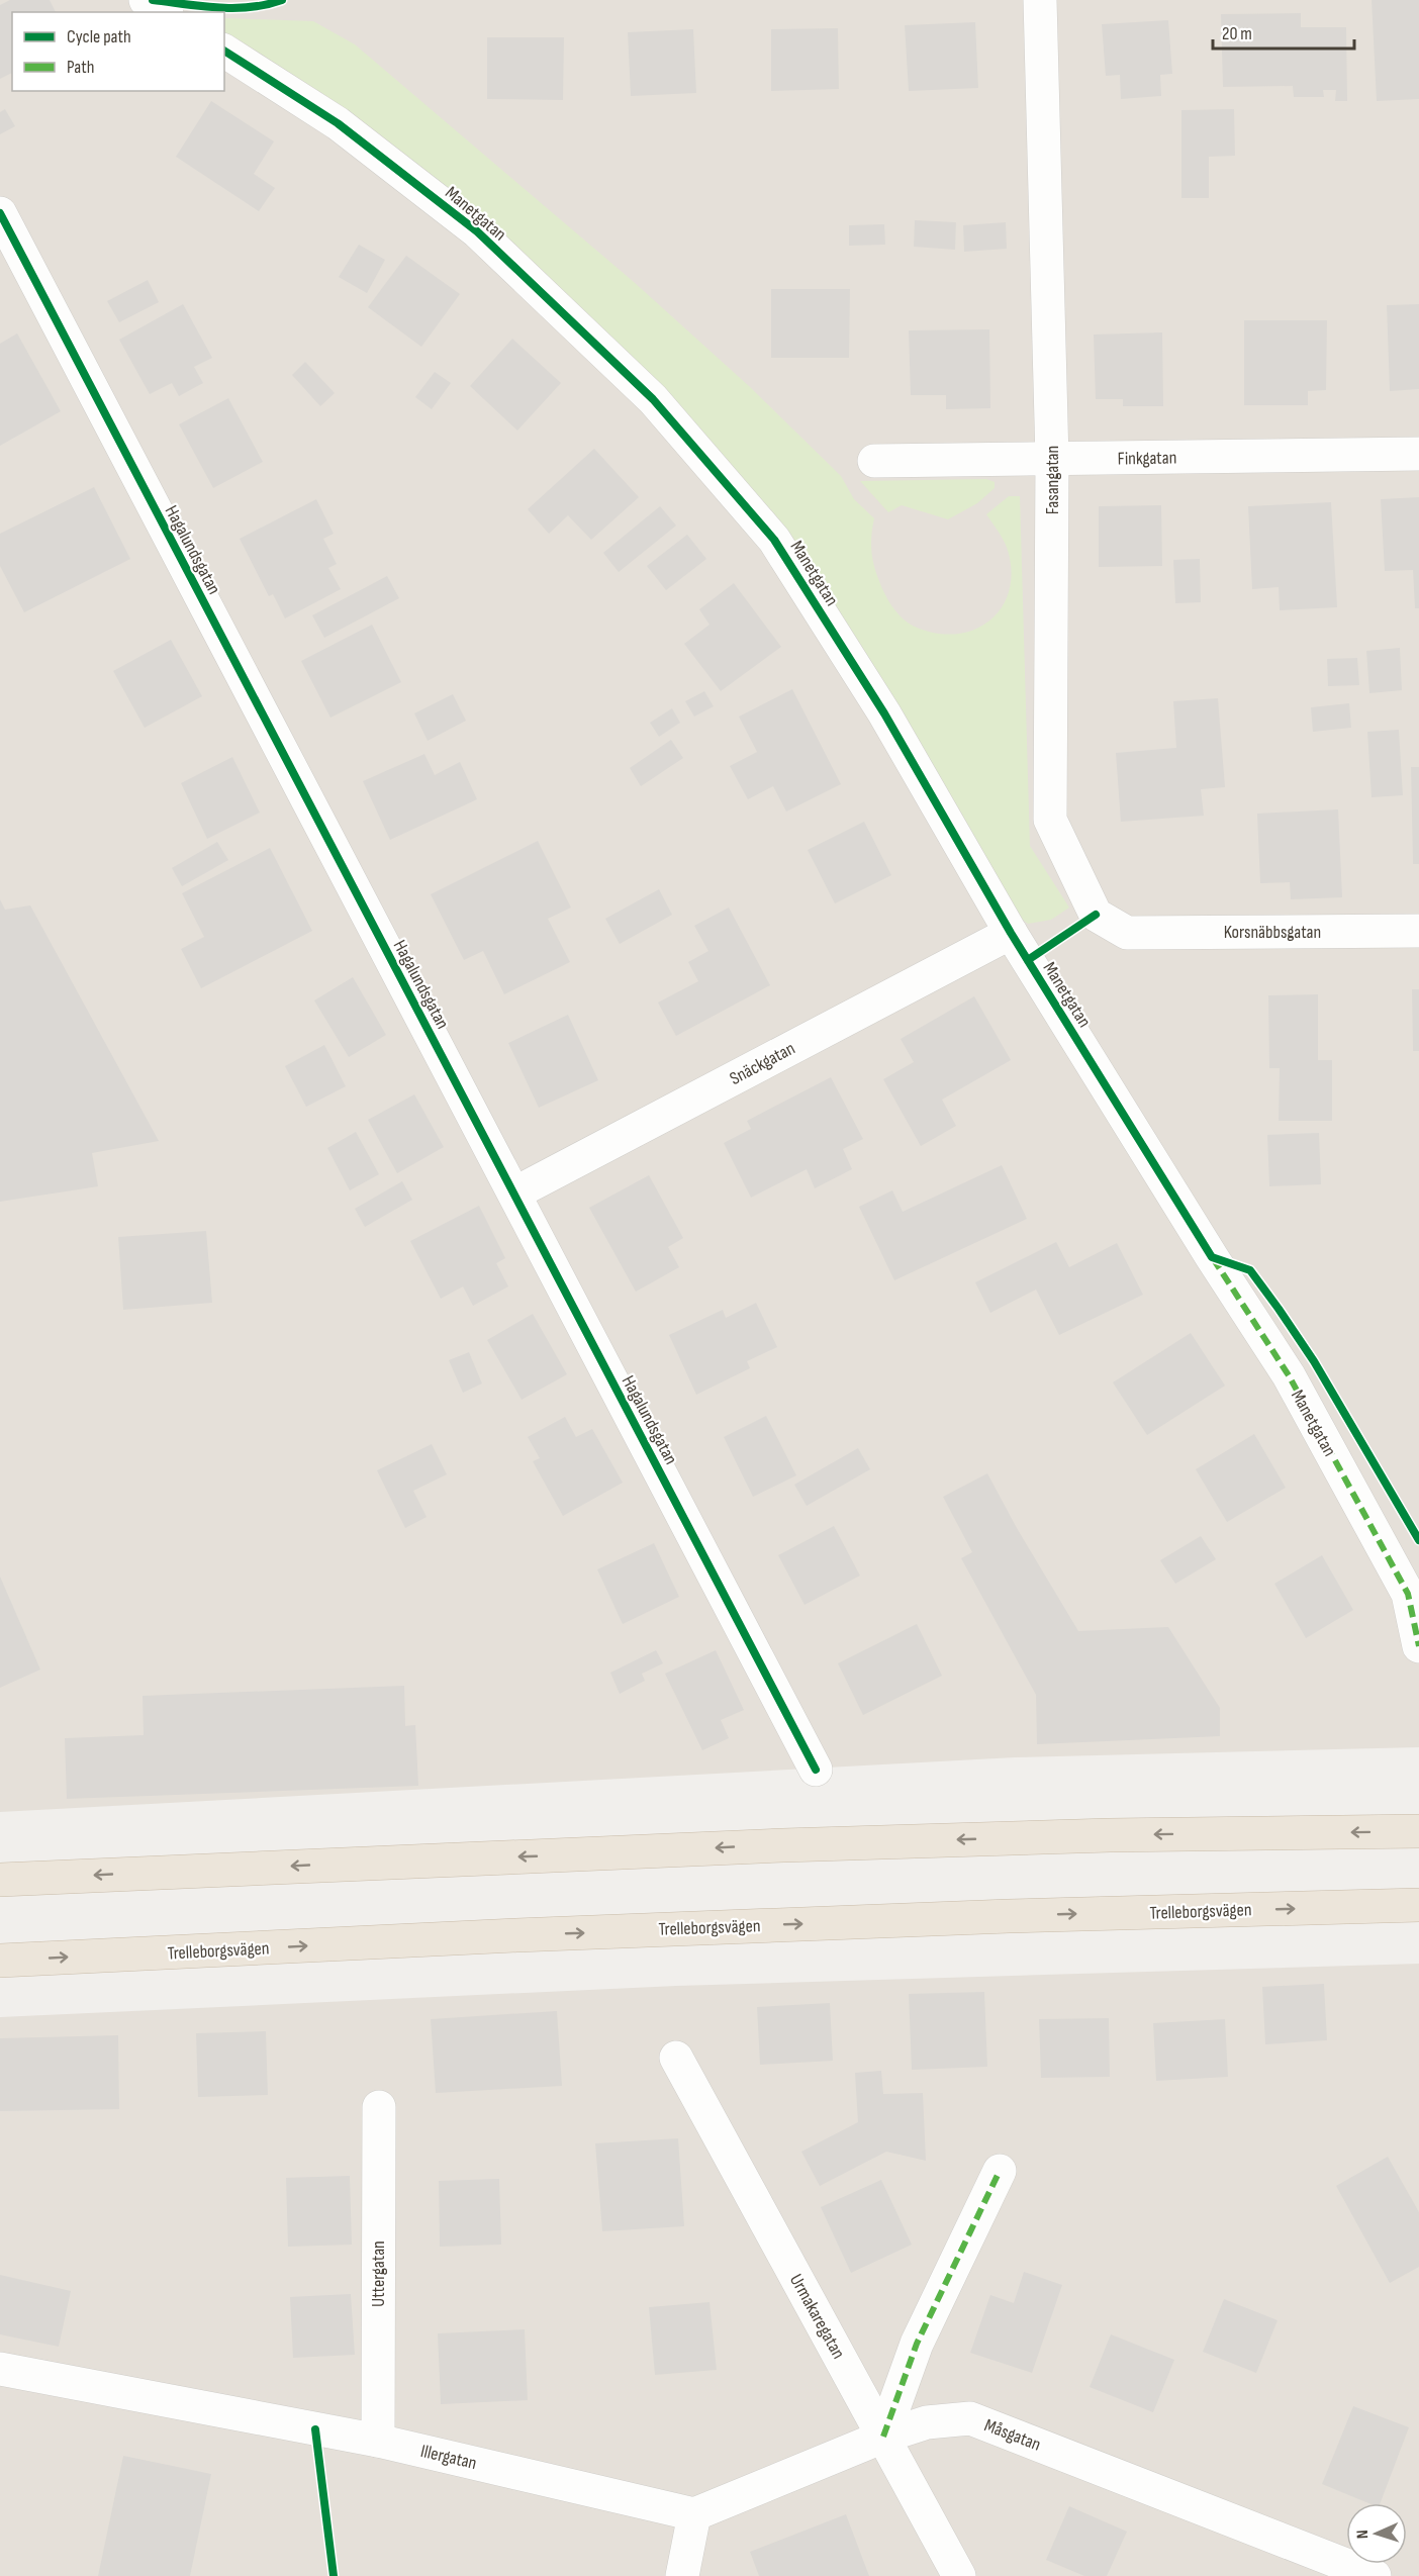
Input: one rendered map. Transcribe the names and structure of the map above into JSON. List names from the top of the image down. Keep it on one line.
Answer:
{"streets":{"highway":["Trelleborgsvägen"],"street":["Manetgatan","Finkgatan","Fasangatan","Hagalundsgatan","Korsnäbbsgatan","Snäckgatan","Uttergatan","Urmakaregatan","Måsgatan","Illergatan"]},"crossings":[["Manetgatan","Snäckgatan"],["Finkgatan","Fasangatan"],["Fasangatan","Korsnäbbsgatan"],["Hagalundsgatan","Snäckgatan"],["Uttergatan","Illergatan"],["Urmakaregatan","Måsgatan"]],"legend":["Cycle path","Path"],"scale_bar":"20 m","north":"left"}
